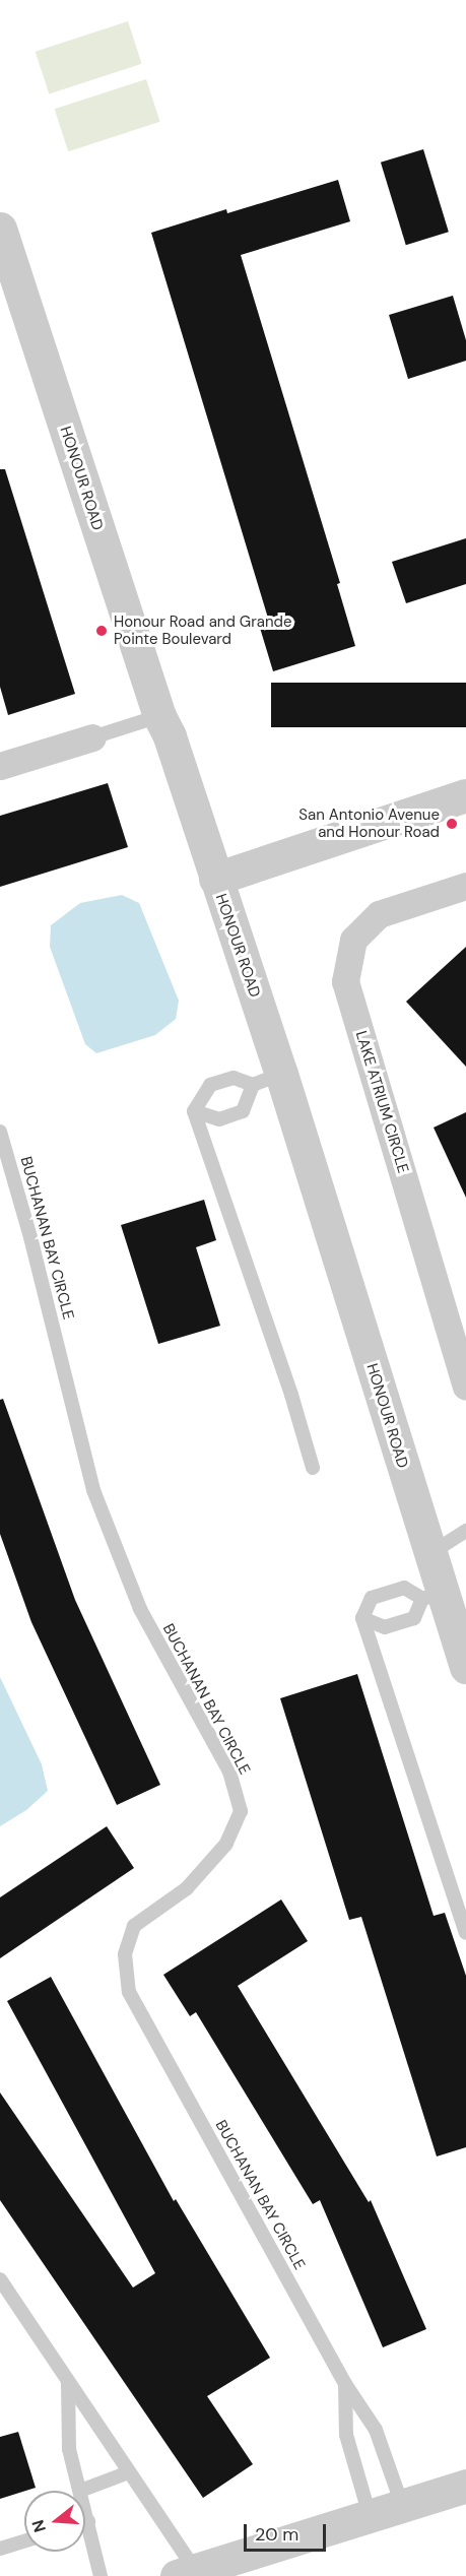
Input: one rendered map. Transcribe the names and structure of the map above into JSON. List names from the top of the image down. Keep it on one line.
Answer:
{"streets":{"street":["HONOUR ROAD","LAKE ATRIUM CIRCLE"],"lane":["BUCHANAN BAY CIRCLE"]},"places":["Honour Road and Grande Pointe Boulevard","San Antonio Avenue and Honour Road"],"scale_bar":"20 m","north":"left"}
